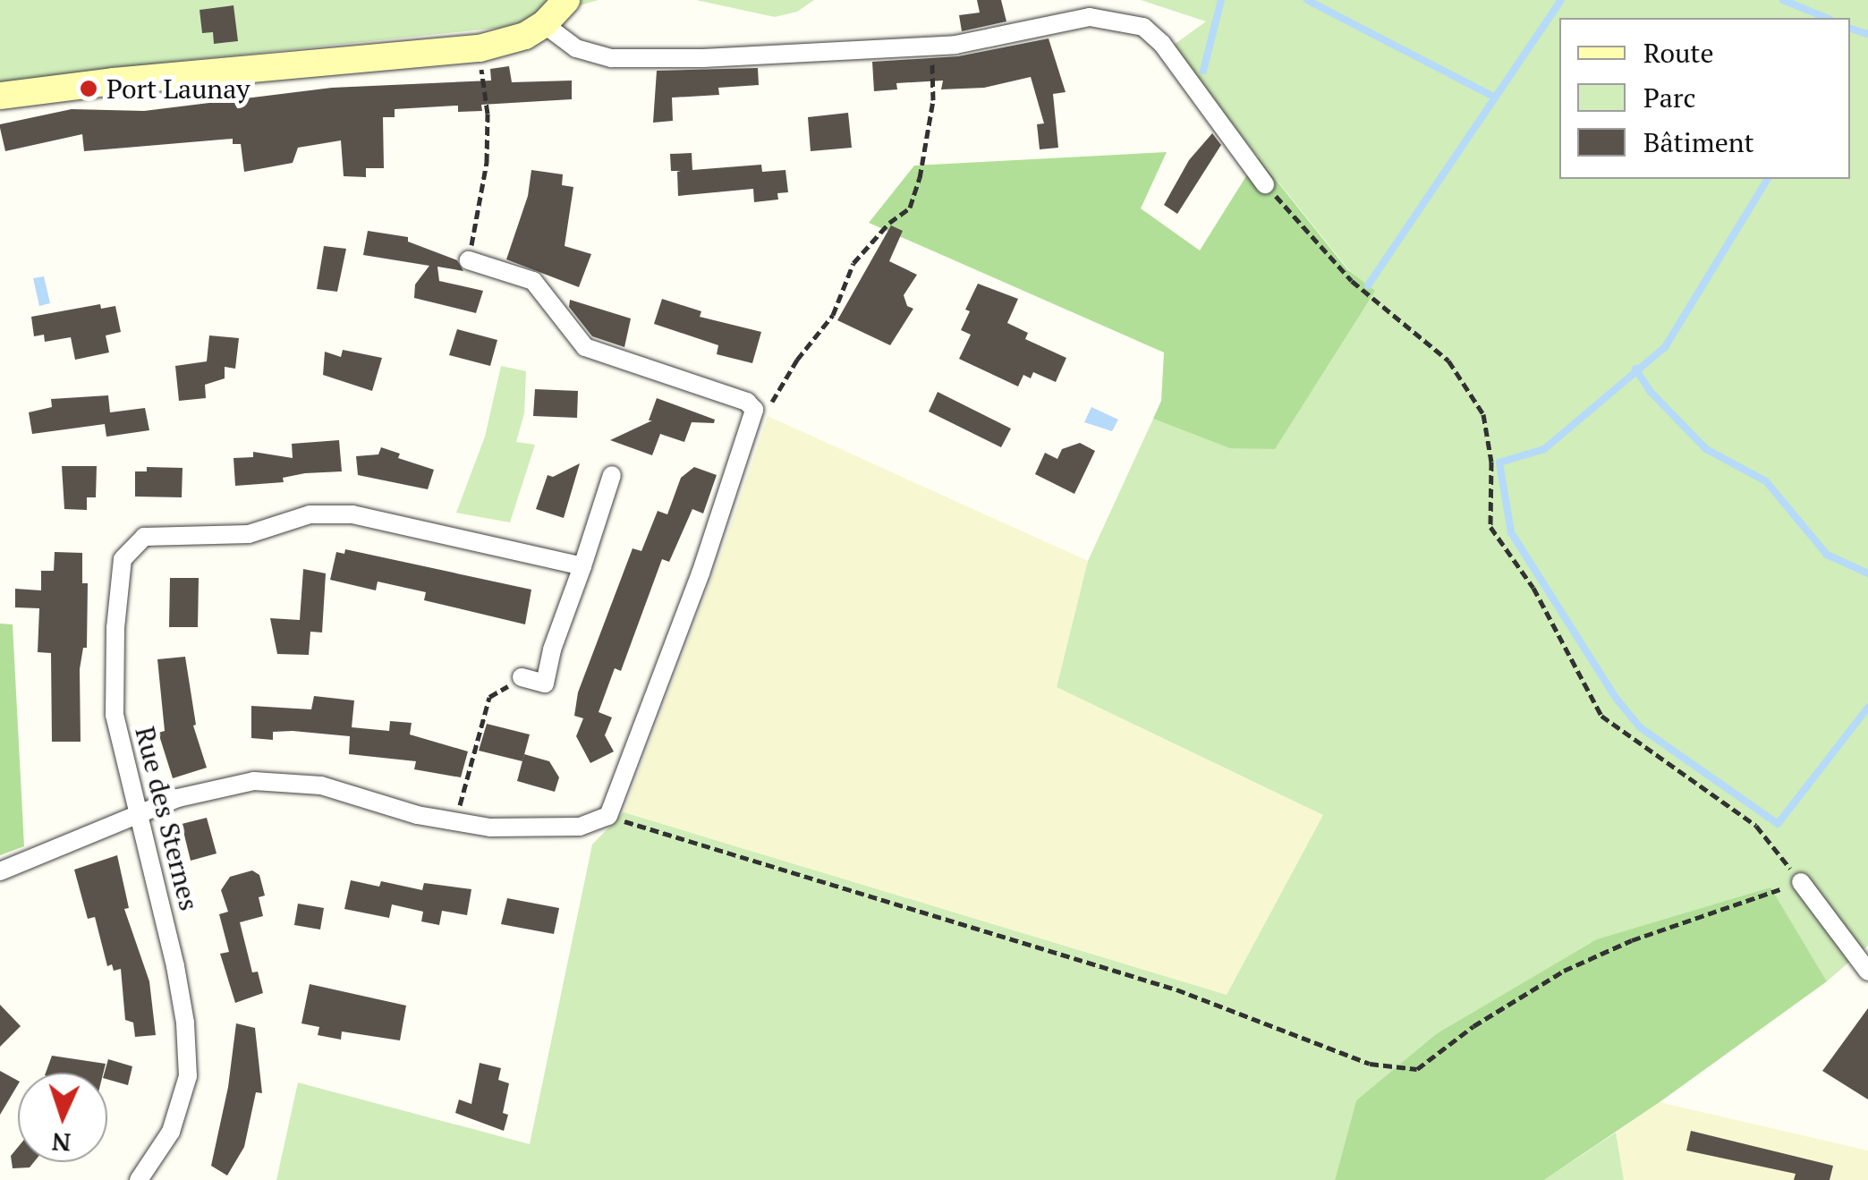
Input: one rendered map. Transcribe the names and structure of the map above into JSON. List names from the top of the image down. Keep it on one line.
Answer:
{"streets":{"street":["Rue des Sternes"]},"places":["Port Launay"],"legend":["Route","Parc","Bâtiment"],"north":"bottom"}
